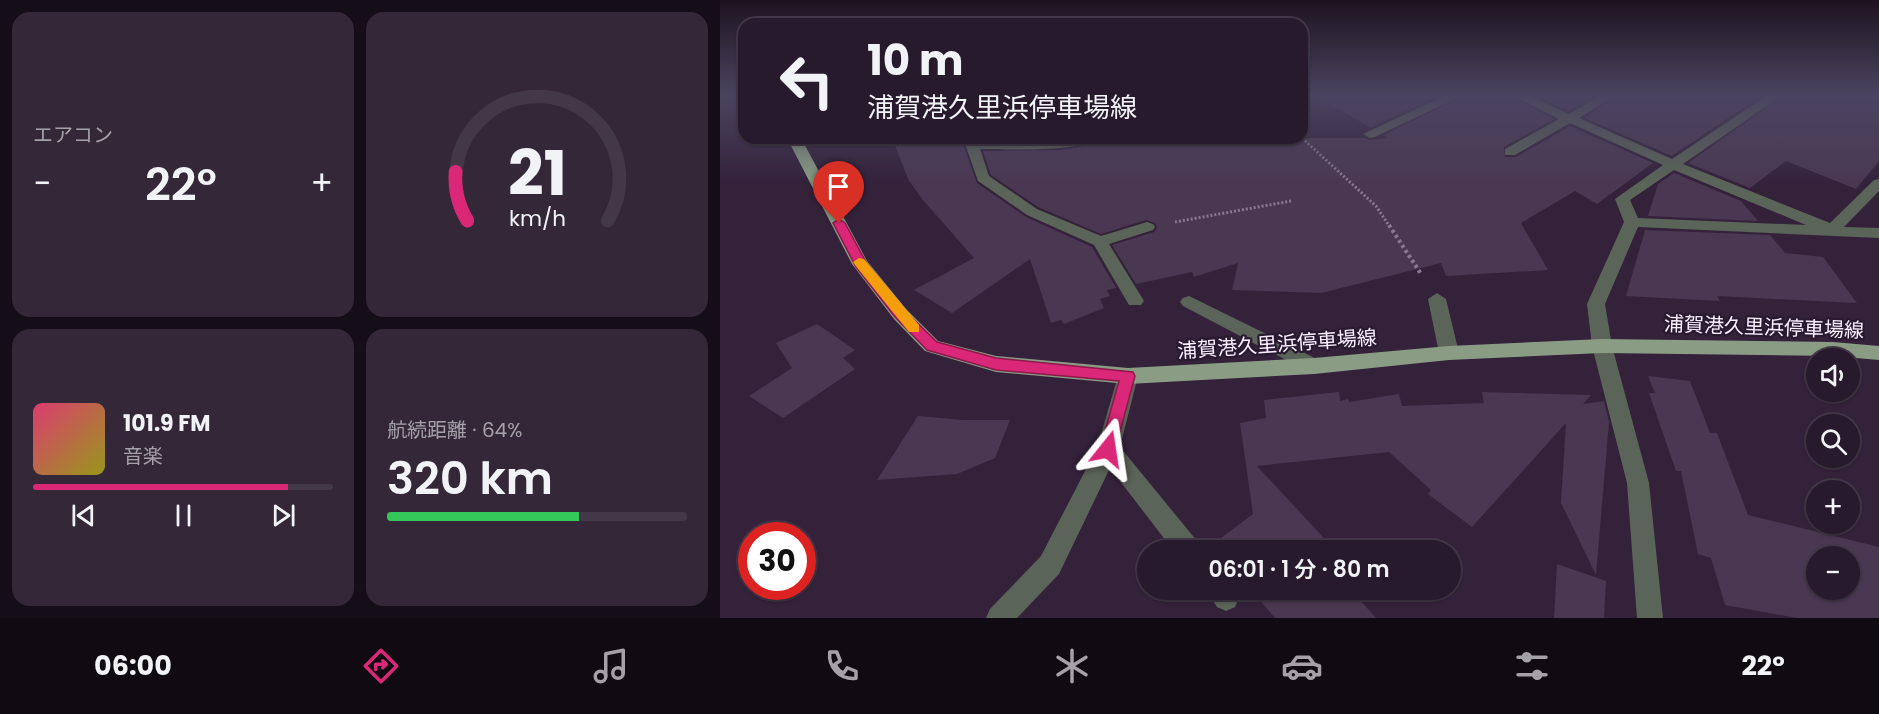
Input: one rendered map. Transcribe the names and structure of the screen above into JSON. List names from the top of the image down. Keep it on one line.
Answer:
{"streets":{"main road":["浦賀港久里浜停車場線"]},"page":{"tile":["エアコン",["航続距離 · 64%","320 km"]],"turn":["10 m","浦賀港久里浜停車場線"],"heat":["−","22°","+"],"map_buttons":["+","−"],"song":["101.9 FM","音楽"],"limit":"30","trip":"06:01 · 1 分 · 80 m","tabs":["06:00","22°"],"gauge":["21","km/h"]}}
